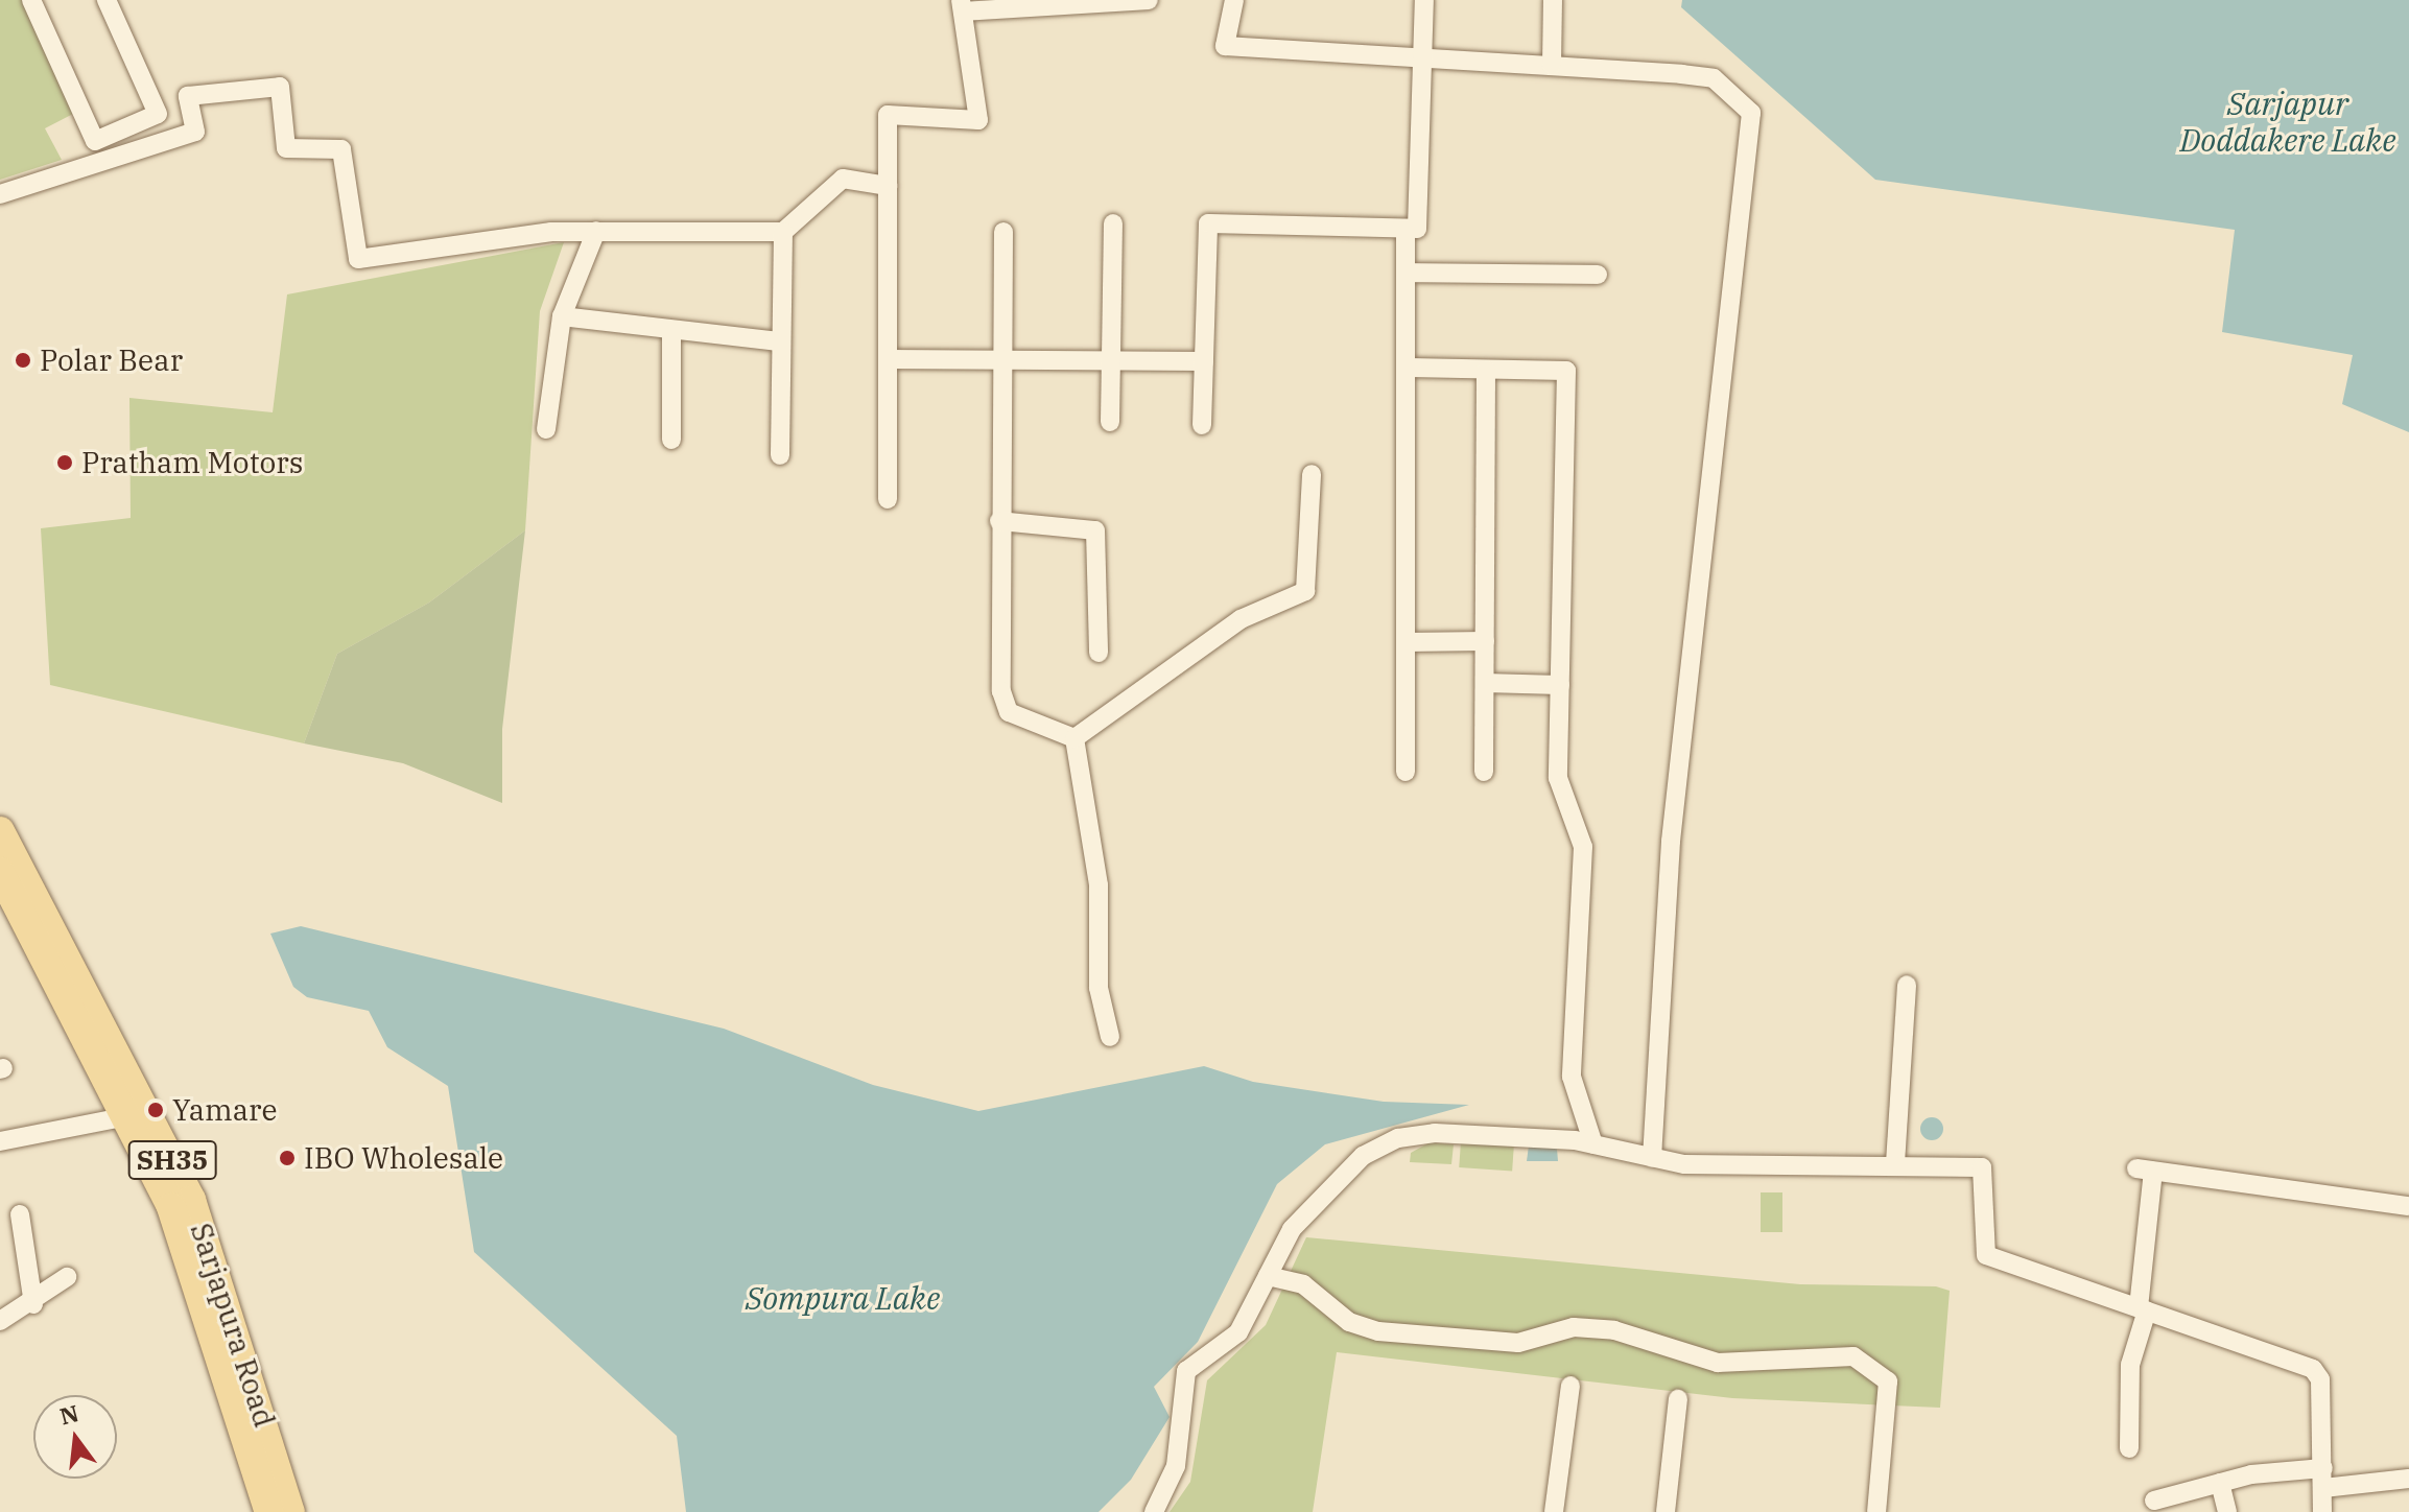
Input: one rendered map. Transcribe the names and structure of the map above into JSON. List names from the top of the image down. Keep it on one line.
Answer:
{"streets":{"main road":["SH35","Sarjapura Road"]},"water":["Sarjapur Doddakere Lake","Sompura Lake"],"places":["Polar Bear","Pratham Motors","Yamare","IBO Wholesale"],"north":"top"}
